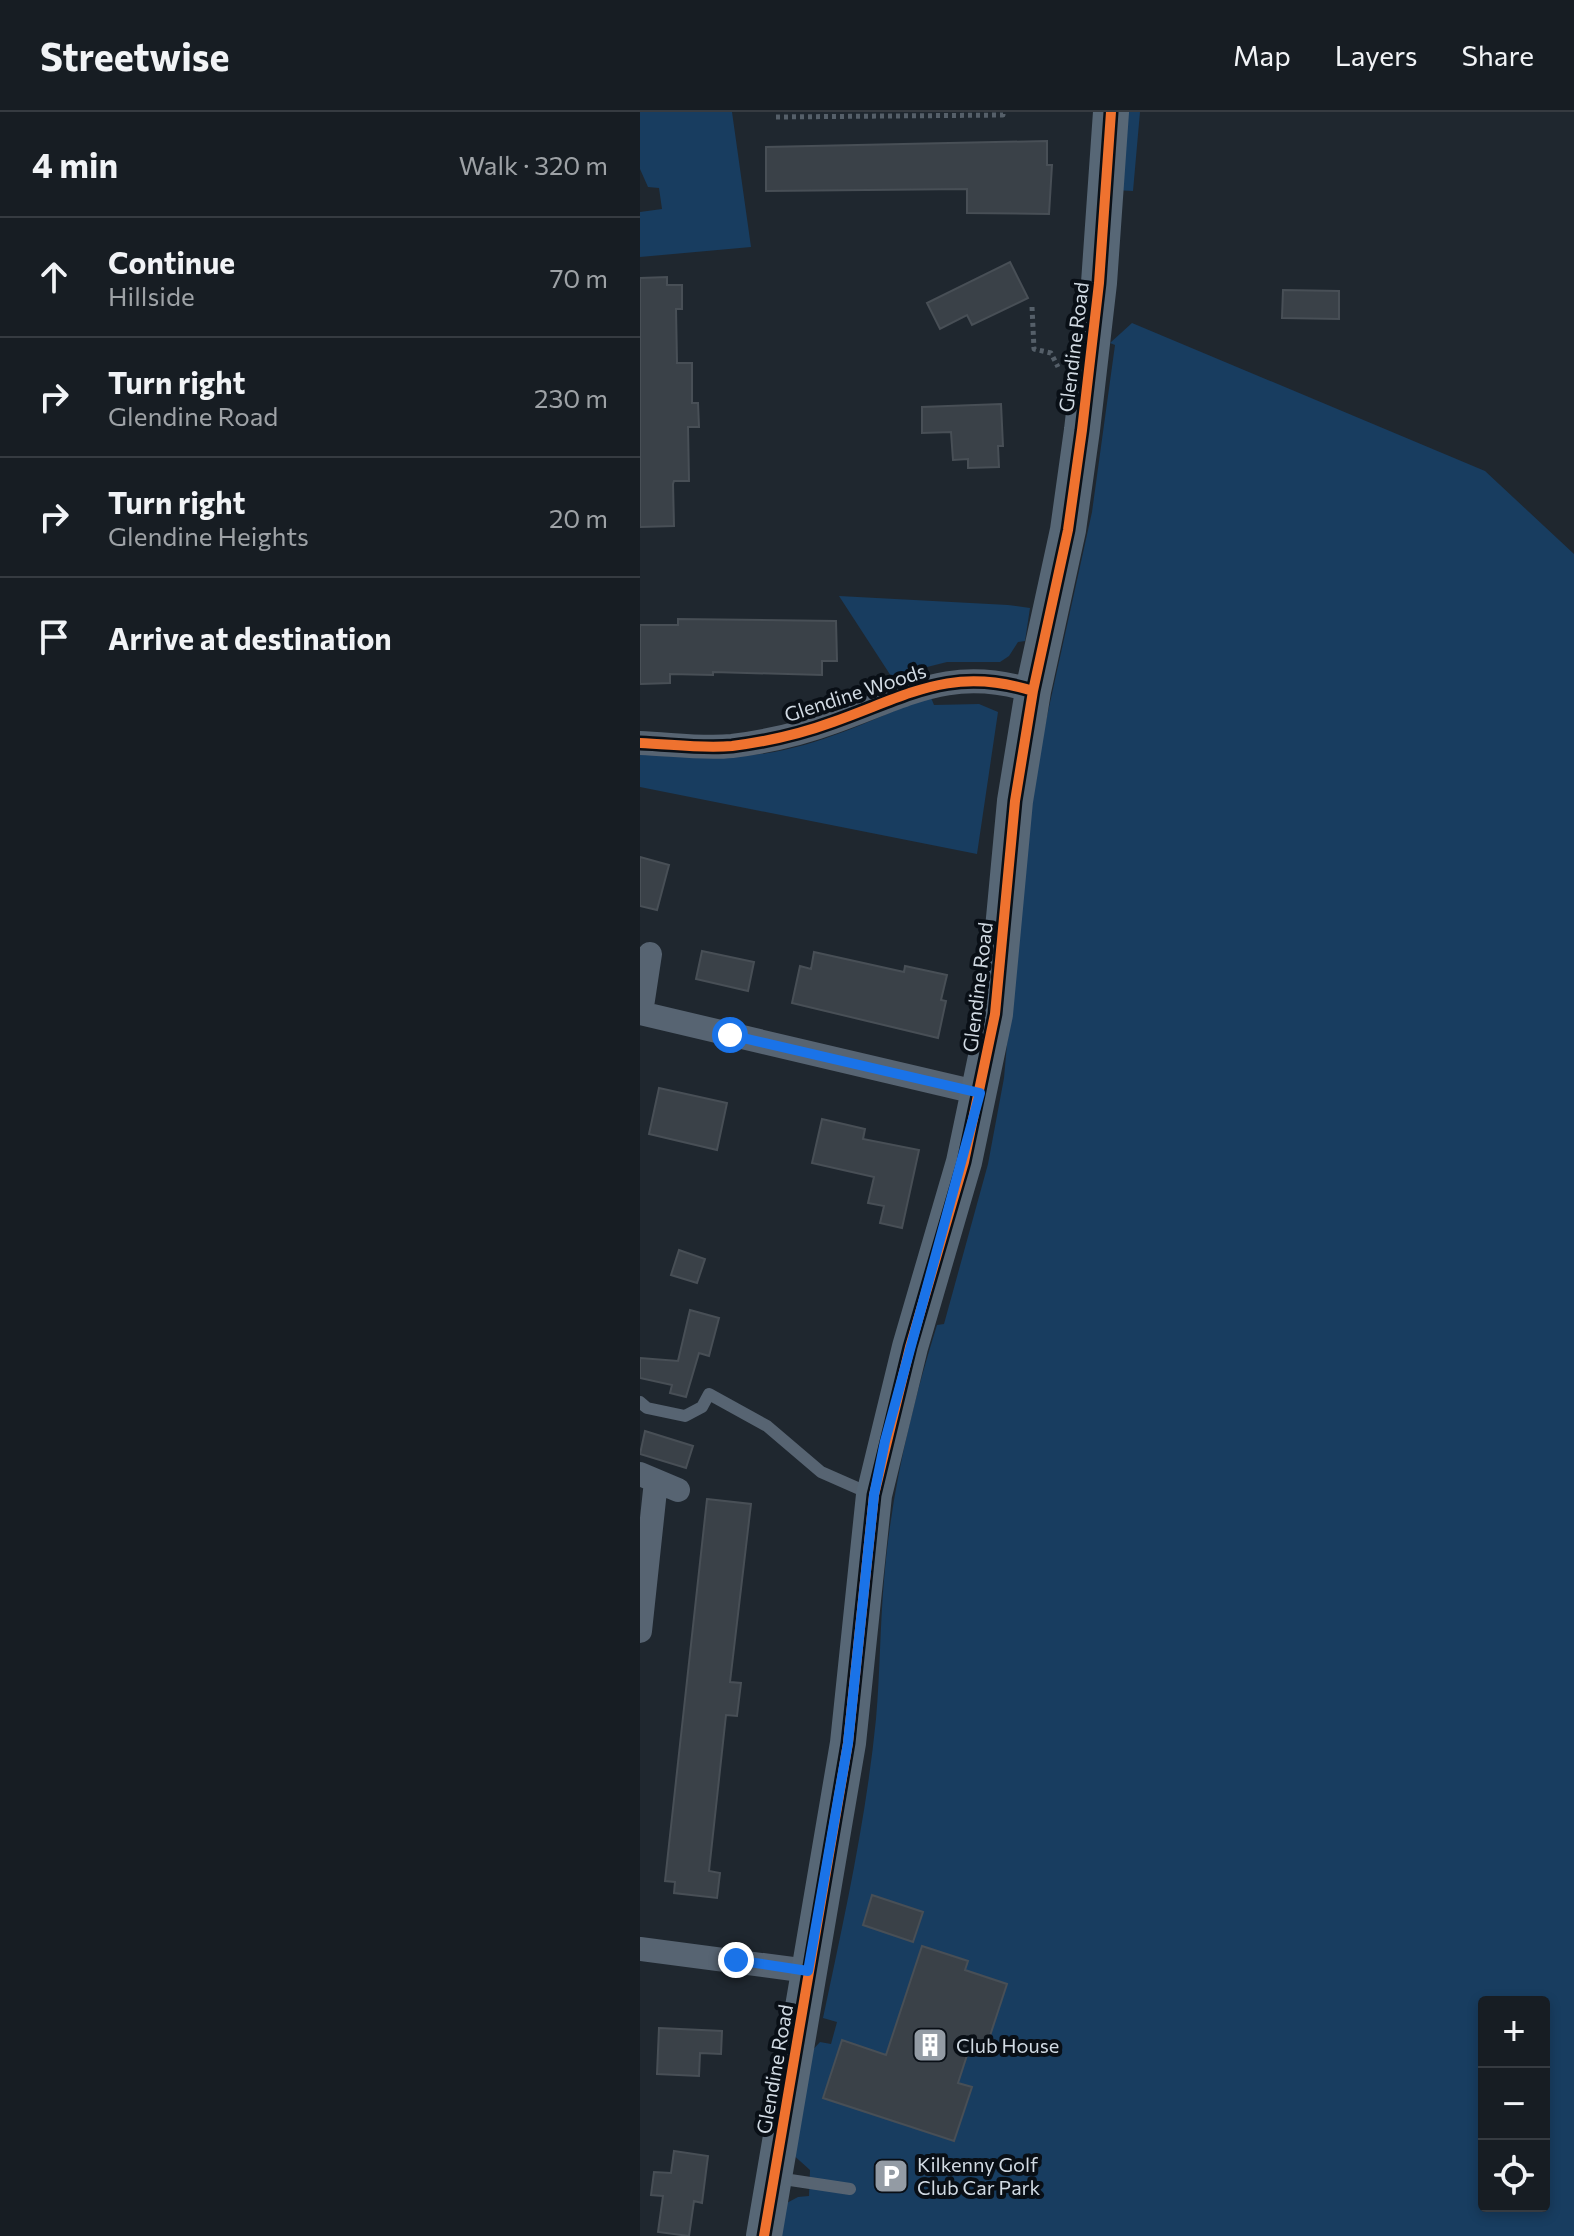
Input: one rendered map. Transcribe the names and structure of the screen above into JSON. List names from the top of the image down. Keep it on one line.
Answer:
{"streets":{"street":["Glendine Road","Glendine Woods"]},"crossings":[["Glendine Road","Glendine Woods"]],"places":{"building":["Club House"],"parking":["Kilkenny Golf Club Car Park"]},"page":{"header":"Streetwise","nav":["Map","Layers","Share"],"heading":["4 min","Walk · 320 m"],"list":[["Continue","Hillside","70 m"],["Turn right","Glendine Road","230 m"],["Turn right","Glendine Heights","20 m"],"Arrive at destination"],"map_buttons":["+","−"]}}
